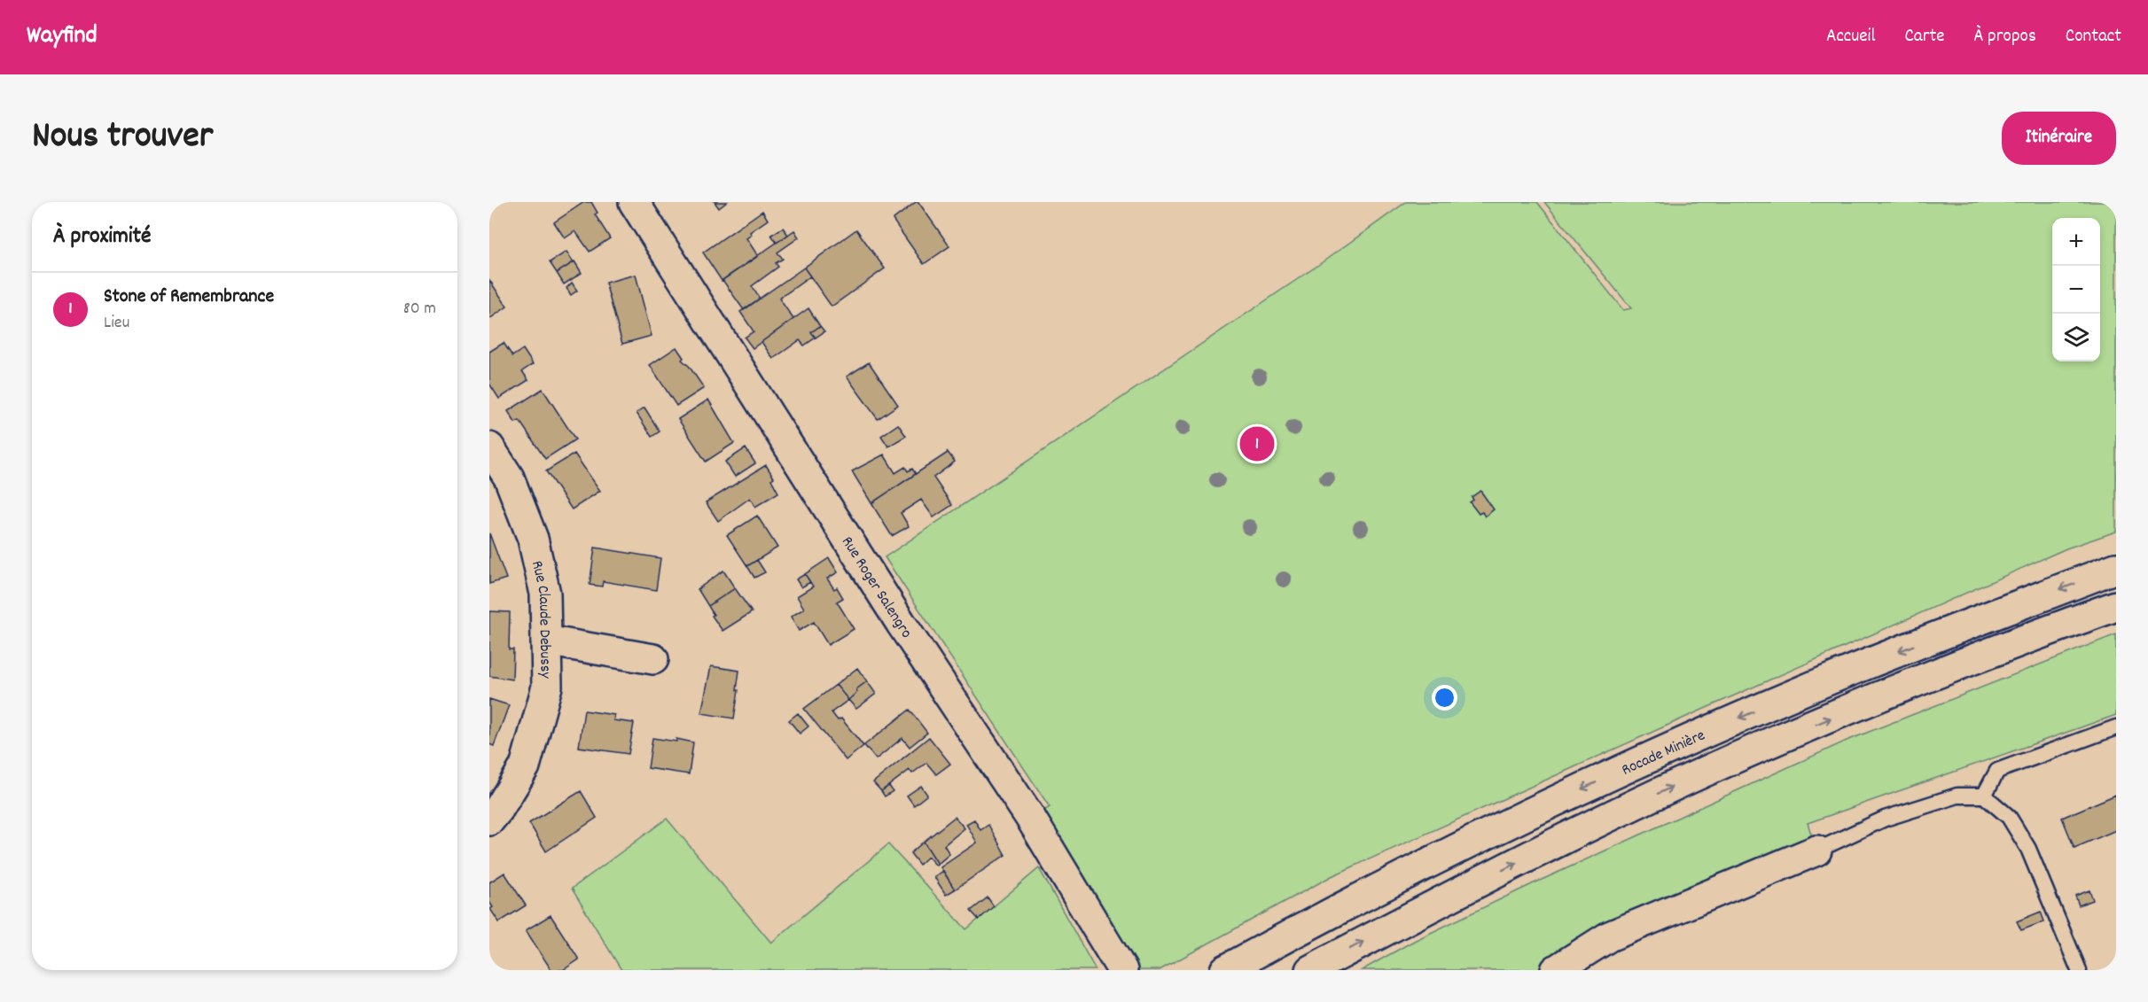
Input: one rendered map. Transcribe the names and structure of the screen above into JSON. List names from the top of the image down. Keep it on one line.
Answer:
{"streets":{"main road":["Rue Roger Salengro","Rue Claude Debussy","Rocade Minière"]},"page":{"header":"Wayfind","nav":["Accueil","Carte","À propos","Contact"],"title":"Nous trouver","buttons":"Itinéraire","heading":"À proximité","map_buttons":["+","−"],"list":[{"mark":"1","name":"Stone of Remembrance","note":"Lieu","value":"80 m"}],"pins":"1"}}
